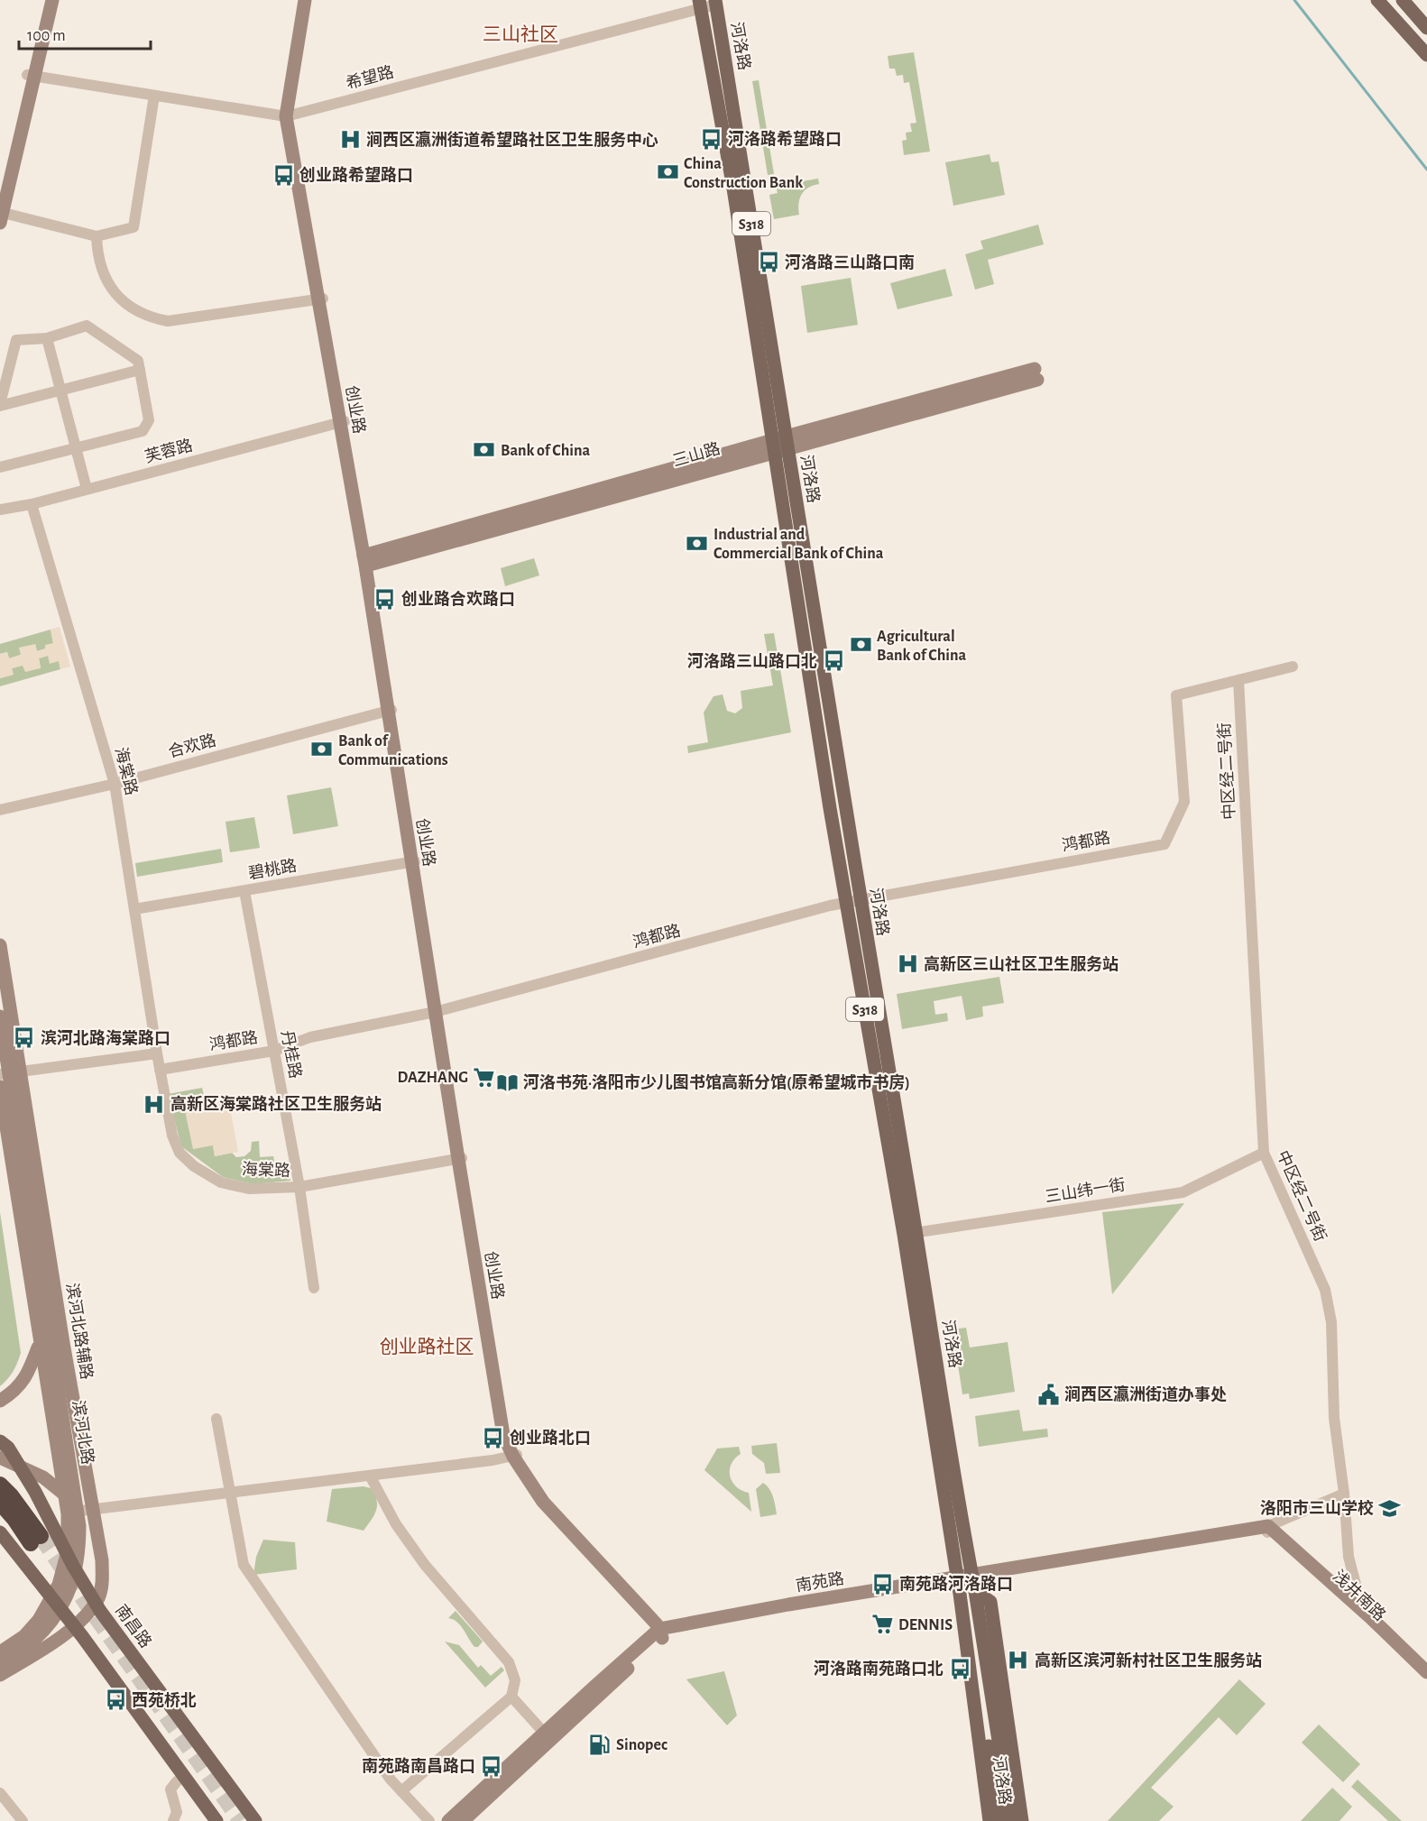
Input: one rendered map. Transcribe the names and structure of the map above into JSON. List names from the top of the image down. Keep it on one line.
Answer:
{"streets":{"main road":["河洛路","S318","南昌路"],"street":["希望路","创业路","芙蓉路","三山路","合欢路","海棠路","中区经二号街","鸿都路","碧桃路","丹桂路","三山纬一街","滨河北路辅路","滨河北路","南苑路","浅井南路"]},"crossings":[["河洛路","希望路"],["河洛路","三山路"],["河洛路","鸿都路"],["河洛路","三山纬一街"],["河洛路","南苑路"],["希望路","创业路"],["创业路","芙蓉路"],["创业路","三山路"],["创业路","合欢路"],["创业路","海棠路"],["创业路","鸿都路"],["创业路","碧桃路"],["创业路","南苑路"],["芙蓉路","海棠路"],["合欢路","海棠路"],["海棠路","鸿都路"],["海棠路","碧桃路"],["海棠路","丹桂路"],["中区经二号街","鸿都路"],["中区经二号街","三山纬一街"],["中区经二号街","浅井南路"],["鸿都路","丹桂路"],["碧桃路","丹桂路"],["滨河北路辅路","南昌路"],["南苑路","浅井南路"]],"districts":["三山社区","创业路社区"],"places":{"bus stop":["河洛路希望路口","创业路希望路口","河洛路三山路口南","创业路合欢路口","河洛路三山路口北","滨河北路海棠路口","创业路北口","南苑路河洛路口","河洛路南苑路口北","西苑桥北","南苑路南昌路口"],"hospital":["涧西区瀛洲街道希望路社区卫生服务中心","高新区三山社区卫生服务站","高新区海棠路社区卫生服务站","高新区滨河新村社区卫生服务站"],"bank":["China Construction Bank","Bank of China","Industrial and Commercial Bank of China","Agricultural Bank of China","Bank of Communications"],"supermarket":["DAZHANG","DENNIS"],"library":["河洛书苑·洛阳市少儿图书馆高新分馆(原希望城市书房)"],"public building":["涧西区瀛洲街道办事处"],"school or university":["洛阳市三山学校"],"fuel station":["Sinopec"]},"scale_bar":"100 m"}
